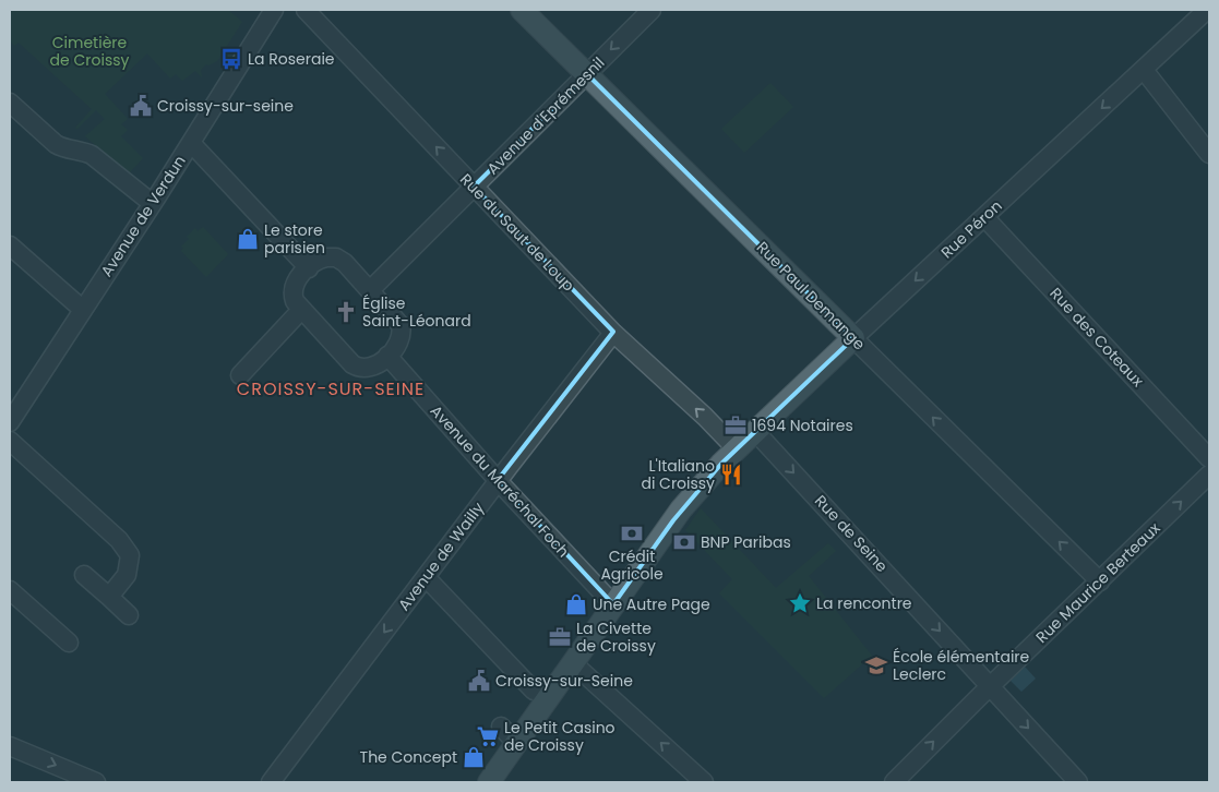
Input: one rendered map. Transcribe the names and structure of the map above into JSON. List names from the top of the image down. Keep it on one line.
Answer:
{"streets":{"main road":["Rue Péron","Rue Paul Demange"],"street":["Avenue d'Eprémesnil","Avenue de Verdun","Rue du Saut de Loup","Rue des Coteaux","Avenue du Maréchal Foch","Rue de Seine","Avenue de Wailly","Rue Maurice Berteaux"]},"crossings":[["Avenue d'Eprémesnil","Rue du Saut de Loup"],["Avenue d'Eprémesnil","Rue Paul Demange"],["Rue Péron","Rue du Saut de Loup"],["Rue Péron","Rue Paul Demange"],["Rue Péron","Rue des Coteaux"],["Rue Péron","Avenue du Maréchal Foch"],["Rue Péron","Rue de Seine"],["Rue du Saut de Loup","Avenue de Wailly"],["Rue Paul Demange","Rue Maurice Berteaux"],["Avenue du Maréchal Foch","Avenue de Wailly"],["Rue de Seine","Rue Maurice Berteaux"]],"one_way":["Rue Péron","Rue du Saut de Loup","Rue Paul Demange","Rue de Seine","Avenue de Wailly","Rue Maurice Berteaux"],"districts":["CROISSY-SUR-SEINE"],"parks":["Cimetière de Croissy"],"places":{"bus stop":["La Roseraie"],"public building":["Croissy-sur-seine","Croissy-sur-Seine"],"shop":["Le store parisien","Une Autre Page","The Concept"],"church":["Église Saint-Léonard"],"office":["1694 Notaires","La Civette de Croissy"],"restaurant":["L'Italiano di Croissy"],"bank":["Crédit Agricole","BNP Paribas"],"place":["La rencontre"],"school or university":["École élémentaire Leclerc"],"supermarket":["Le Petit Casino de Croissy"]}}
